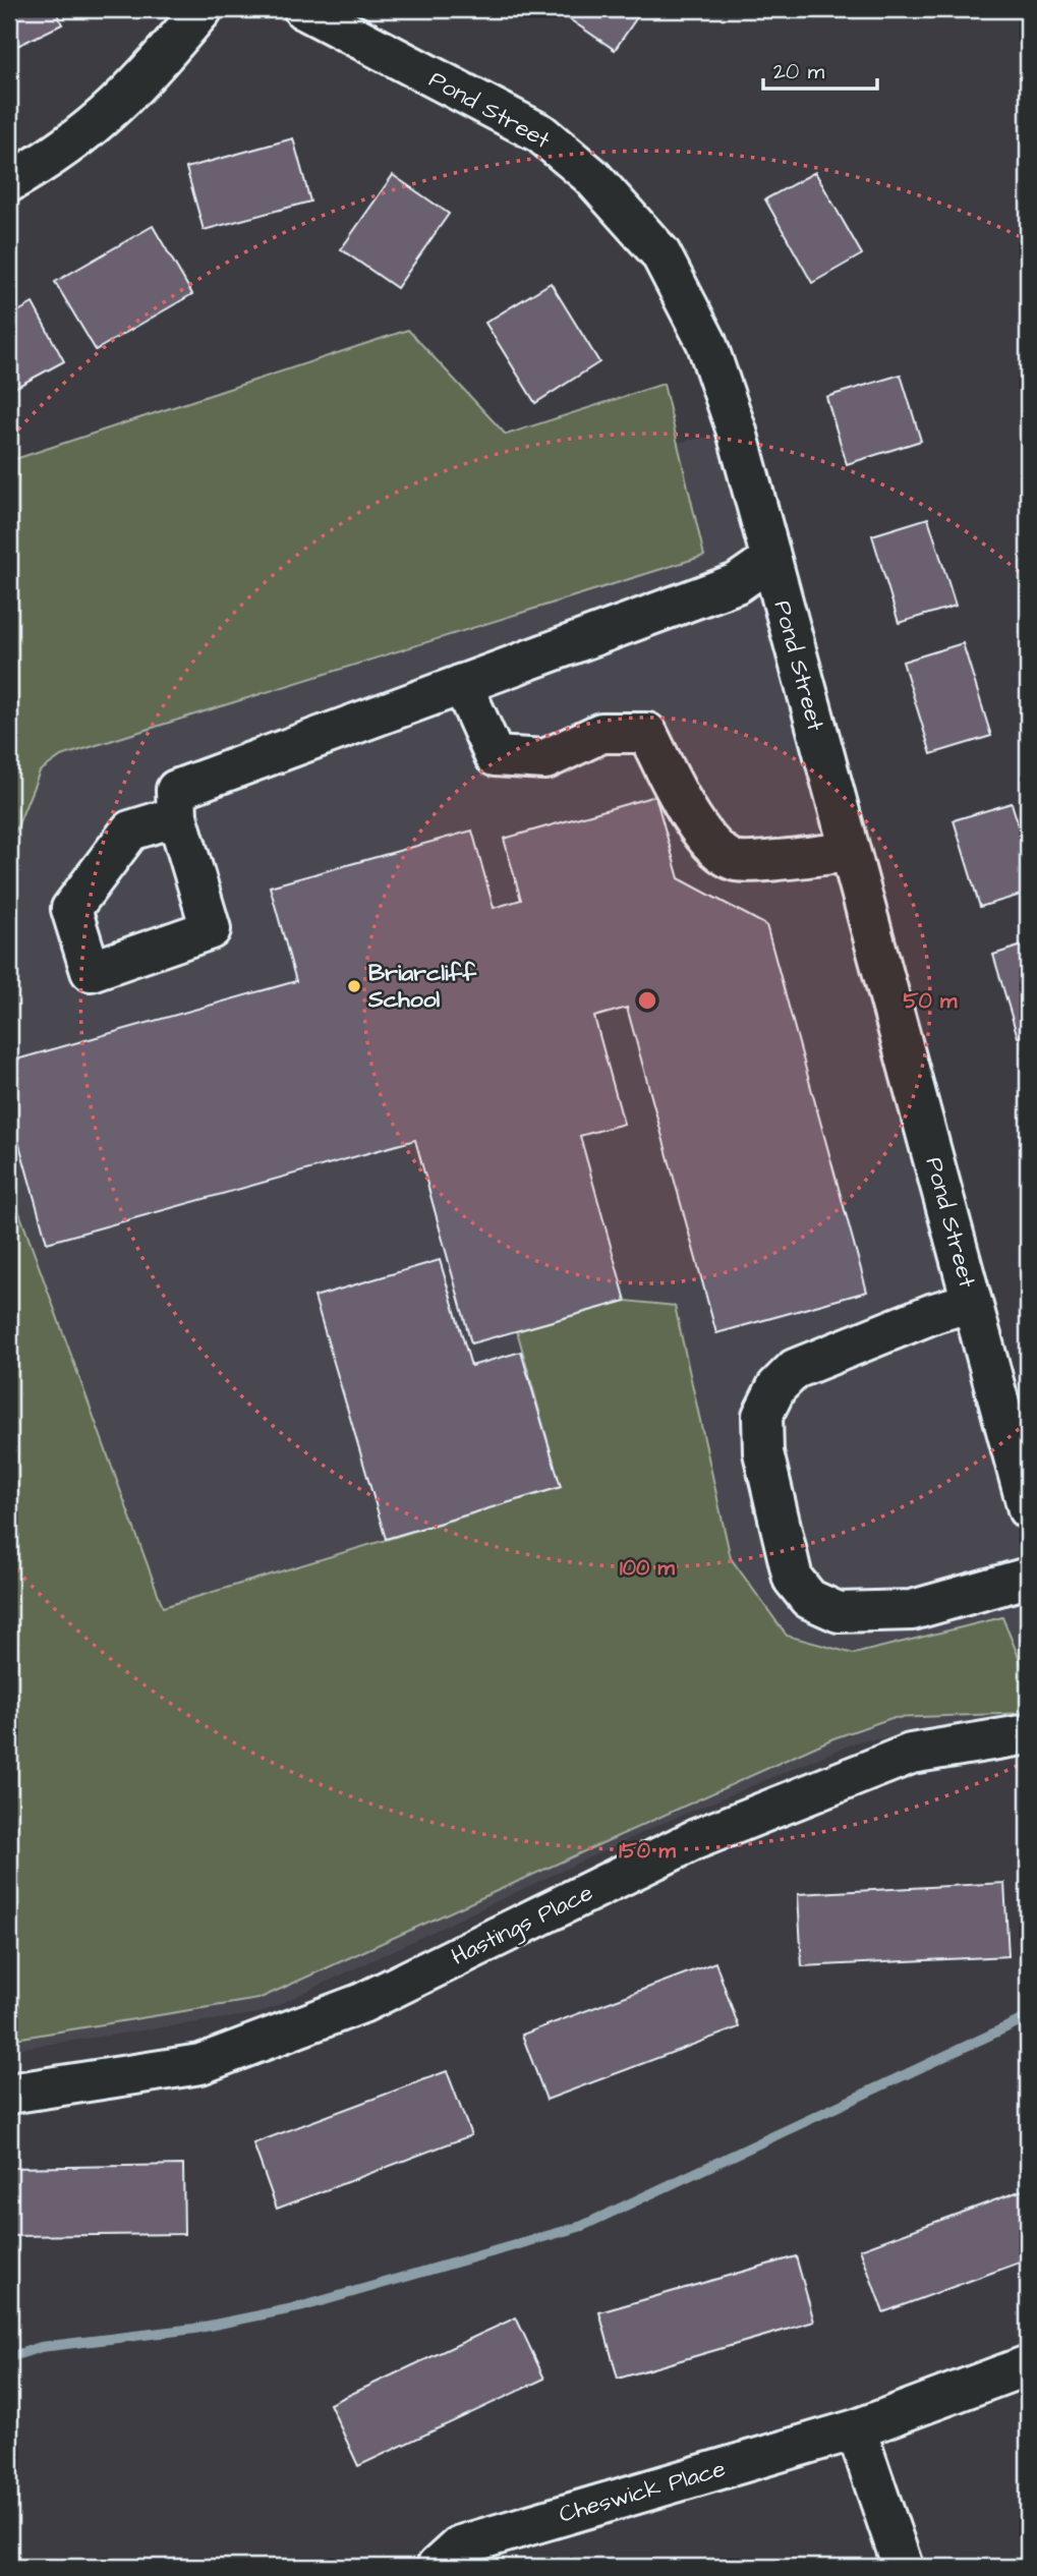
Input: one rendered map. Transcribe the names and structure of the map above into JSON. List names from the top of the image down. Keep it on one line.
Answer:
{"streets":{"street":["Pond Street","Hastings Place","Cheswick Place"]},"places":["Briarcliff School"],"scale_bar":"20 m","rings":["50 m","100 m","150 m"]}
